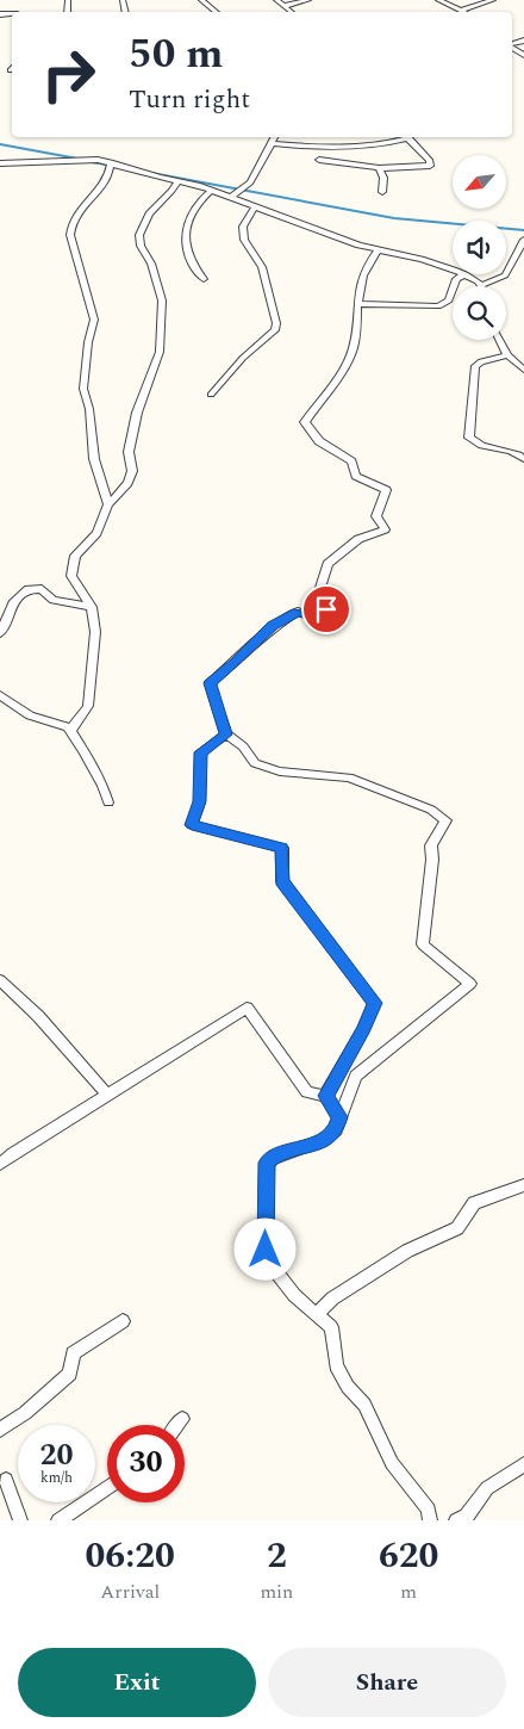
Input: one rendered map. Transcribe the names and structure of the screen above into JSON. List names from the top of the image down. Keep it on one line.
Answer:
{"north":"bottom left","page":{"turn":["50 m","Turn right"],"speed":"20 km/h","limit":"30","eta":["06:20","Arrival","2","min","620","m"],"buttons":["Exit","Share"]}}
